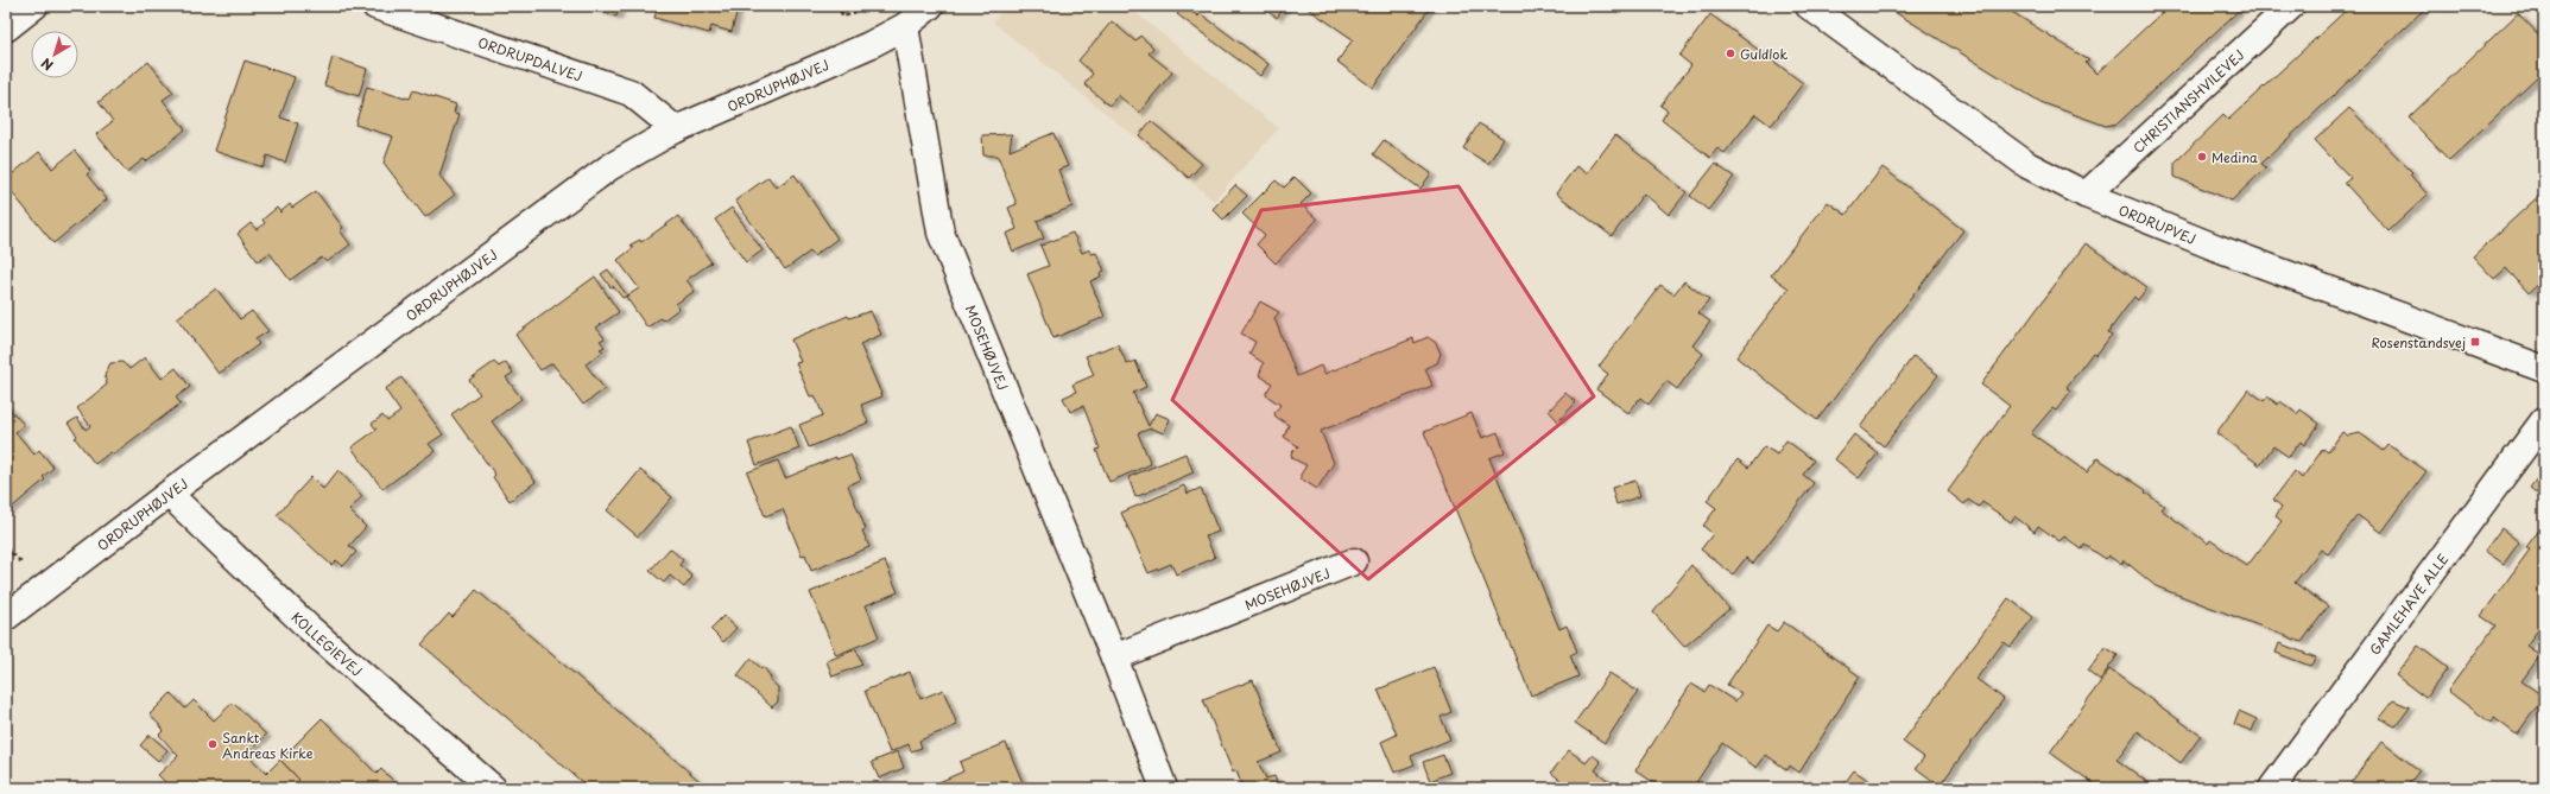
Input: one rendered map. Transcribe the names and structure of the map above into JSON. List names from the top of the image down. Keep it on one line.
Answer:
{"streets":{"street":["ORDRUPDALVEJ","ORDRUPHØJVEJ","CHRISTIANSHVILEVEJ","ORDRUPVEJ","MOSEHØJVEJ","GAMLEHAVE ALLE","KOLLEGIEVEJ"]},"crossings":[["ORDRUPDALVEJ","ORDRUPHØJVEJ"],["ORDRUPHØJVEJ","MOSEHØJVEJ"],["ORDRUPHØJVEJ","KOLLEGIEVEJ"],["CHRISTIANSHVILEVEJ","ORDRUPVEJ"]],"places":{"other":["Guldlok","Medina","Sankt Andreas Kirke"],"transit":["Rosenstandsvej"]},"north":"bottom left"}
